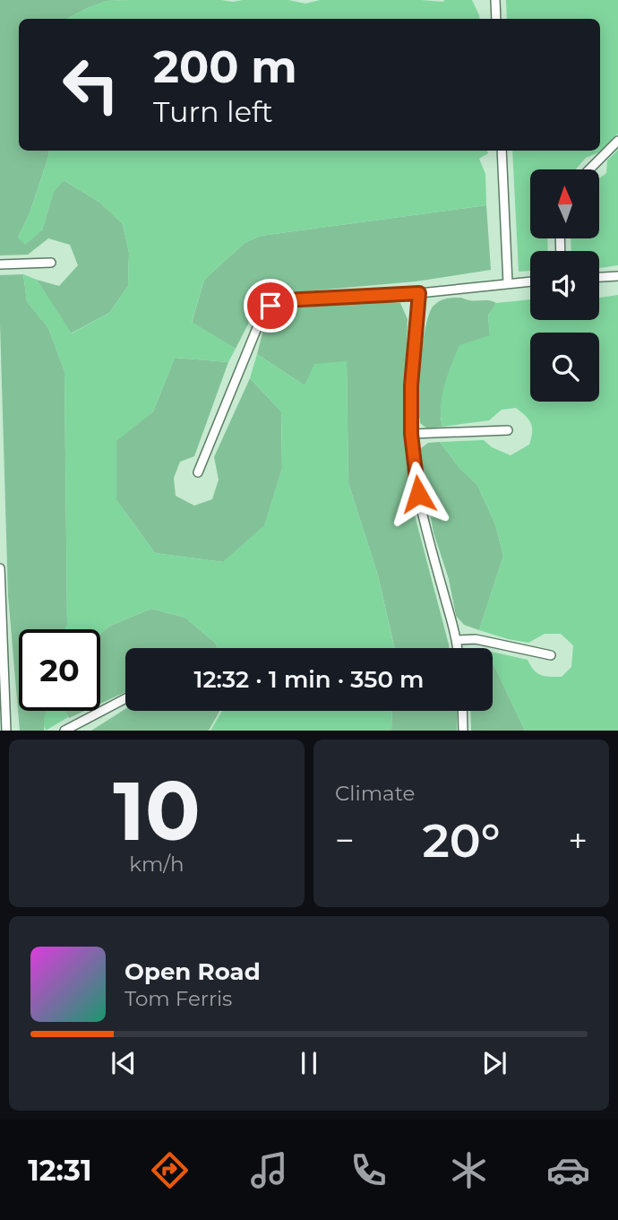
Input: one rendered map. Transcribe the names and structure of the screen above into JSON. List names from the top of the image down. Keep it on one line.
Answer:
{"north":"top","page":{"turn":["200 m","Turn left"],"limit":"20","trip":"12:32 · 1 min · 350 m","tile":[["10","km/h"],"Climate"],"heat":["−","20°","+"],"song":["Open Road","Tom Ferris"],"tabs":"12:31"}}
